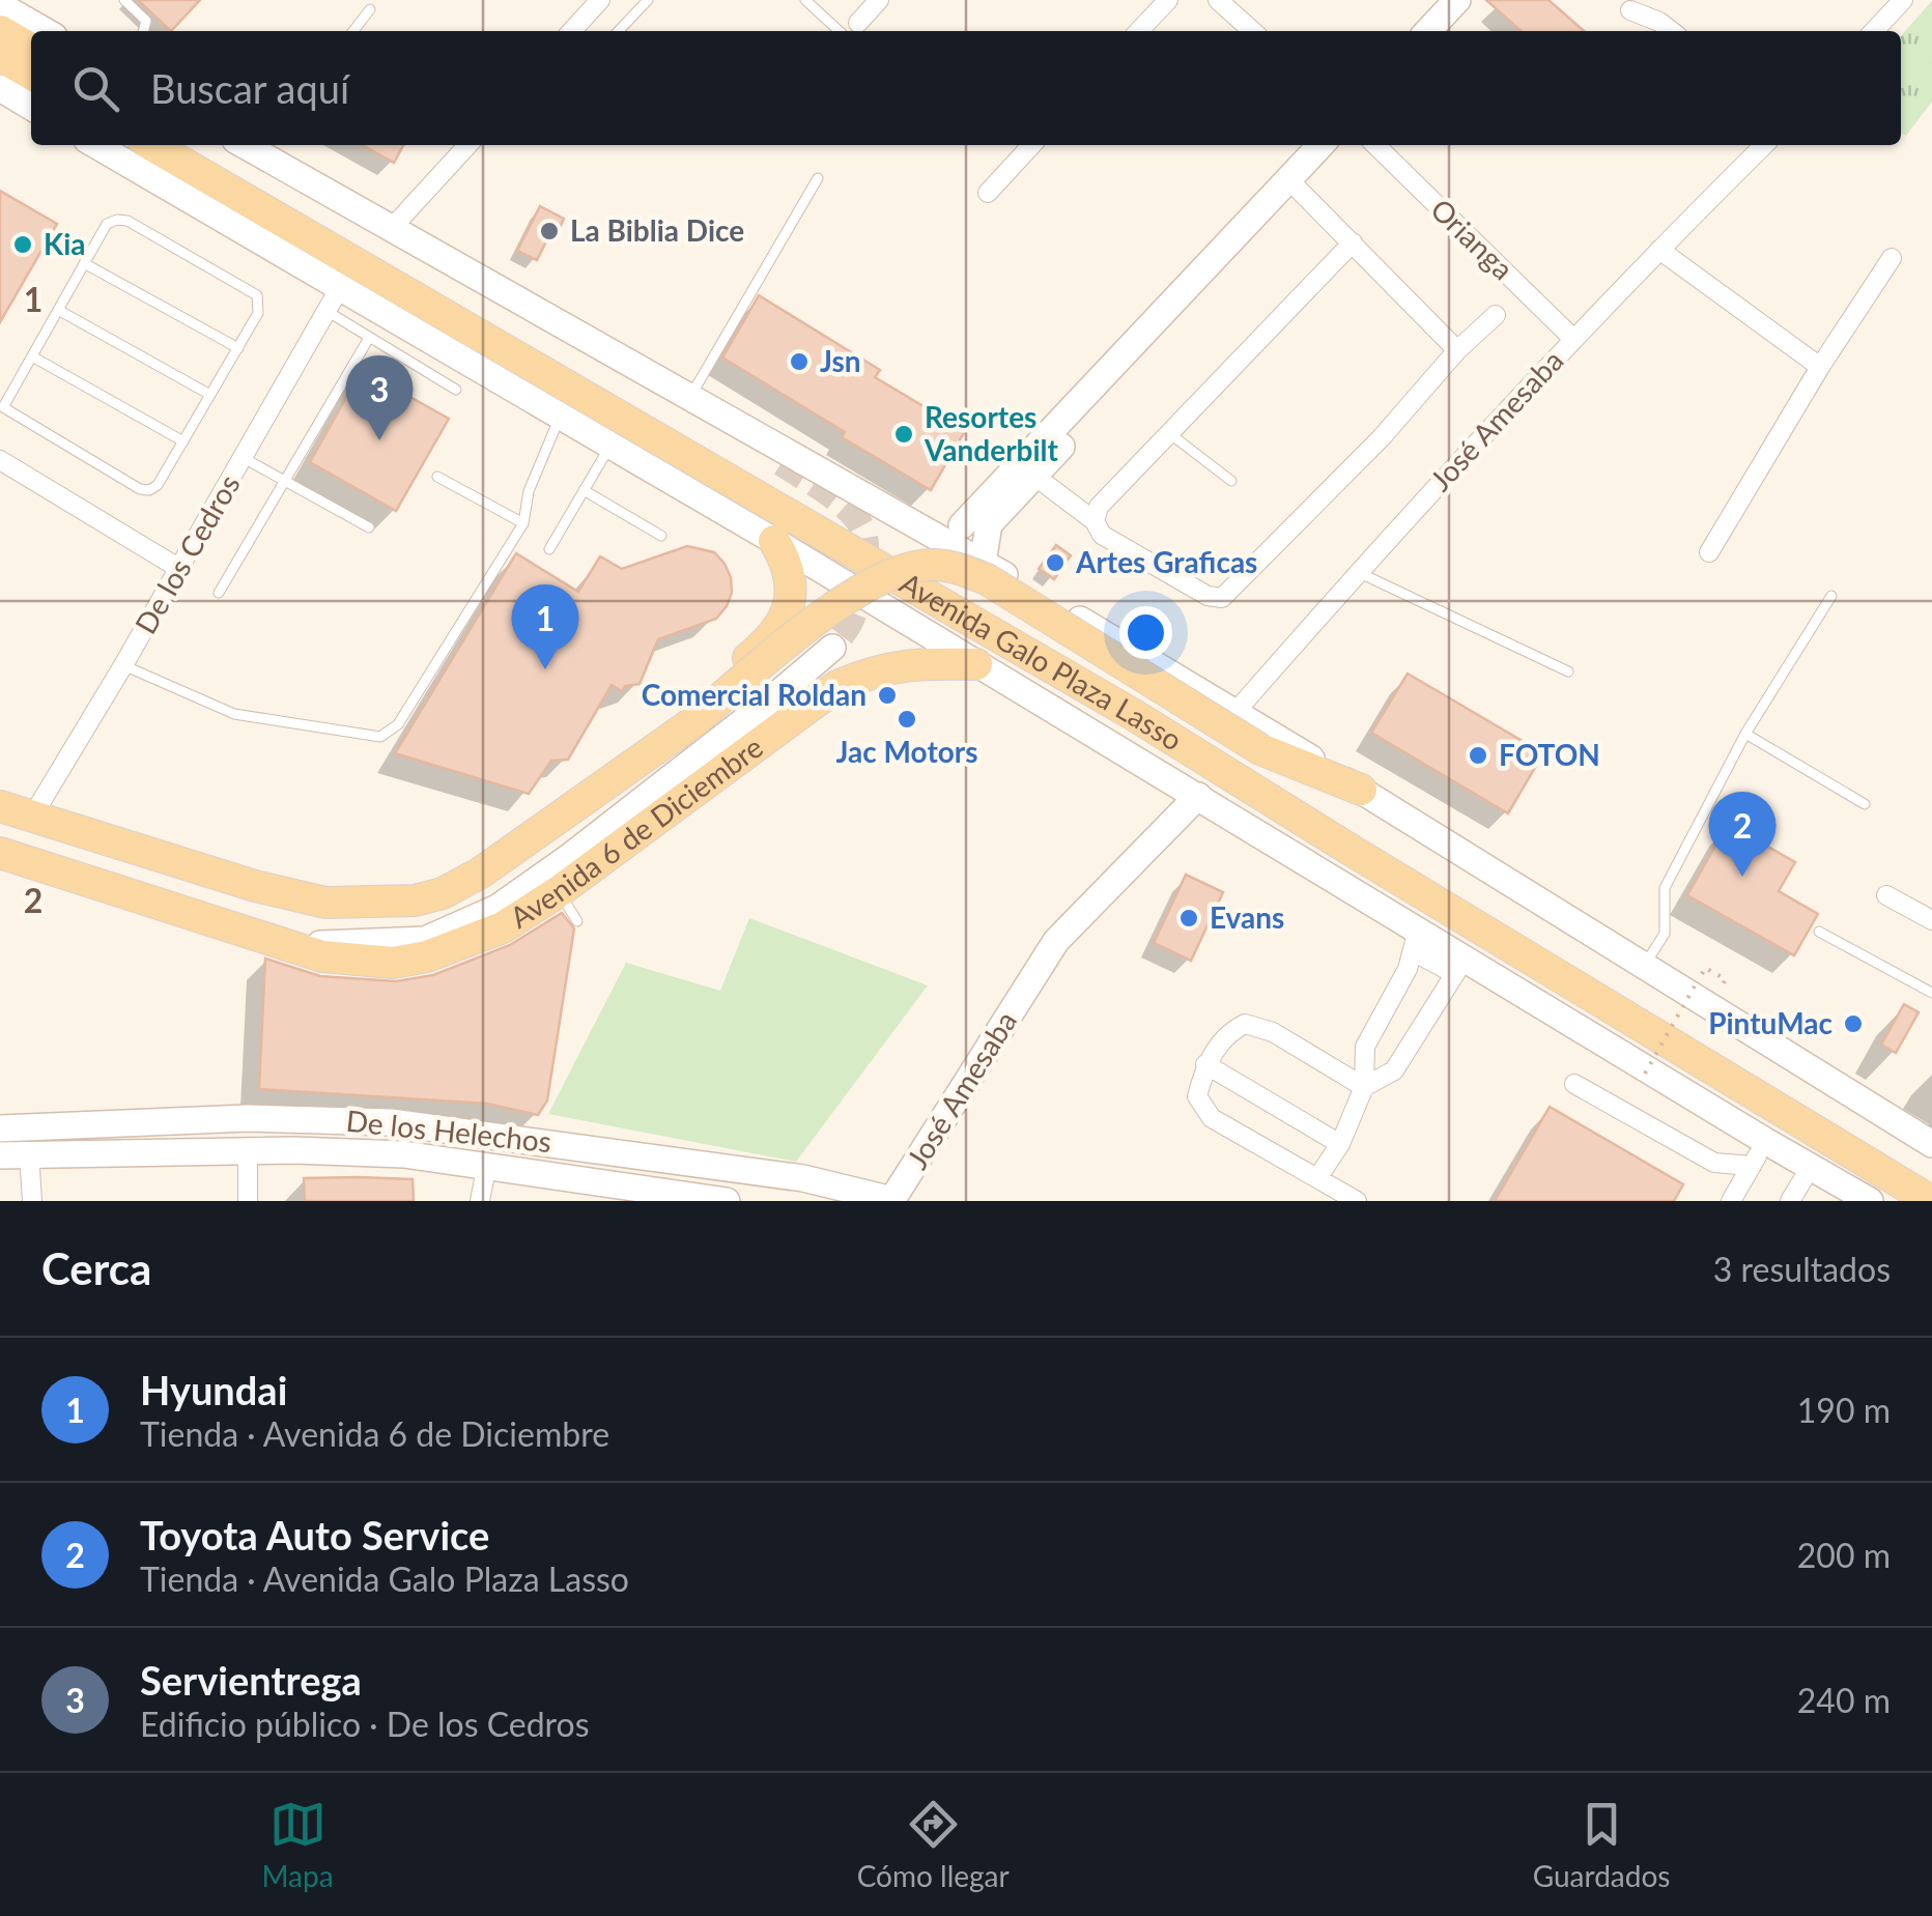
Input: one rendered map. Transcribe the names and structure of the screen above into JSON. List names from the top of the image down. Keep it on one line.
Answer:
{"streets":{"main road":["José Amesaba","Avenida Galo Plaza Lasso","Avenida 6 de Diciembre","De los Helechos"],"street":["Orianga","De los Cedros"]},"crossings":[["Orianga","José Amesaba"],["José Amesaba","Avenida Galo Plaza Lasso"],["José Amesaba","De los Helechos"],["De los Cedros","Avenida Galo Plaza Lasso"],["De los Cedros","Avenida 6 de Diciembre"],["Avenida Galo Plaza Lasso","Avenida 6 de Diciembre"]],"places":["La Biblia Dice","Kia","Jsn","Resortes Vanderbilt","Artes Graficas","Comercial Roldan","Jac Motors","FOTON","Evans","PintuMac"],"page":{"search":"Buscar aquí","pins":["3","1","2"],"heading":["Cerca","3 resultados"],"list":[{"mark":"1","name":"Hyundai","note":"Tienda · Avenida 6 de Diciembre","value":"190 m"},{"mark":"2","name":"Toyota Auto Service","note":"Tienda · Avenida Galo Plaza Lasso","value":"200 m"},{"mark":"3","name":"Servientrega","note":"Edificio público · De los Cedros","value":"240 m"}],"nav":["Mapa","Cómo llegar","Guardados"]},"grid":{"rows":["1","2"]}}
